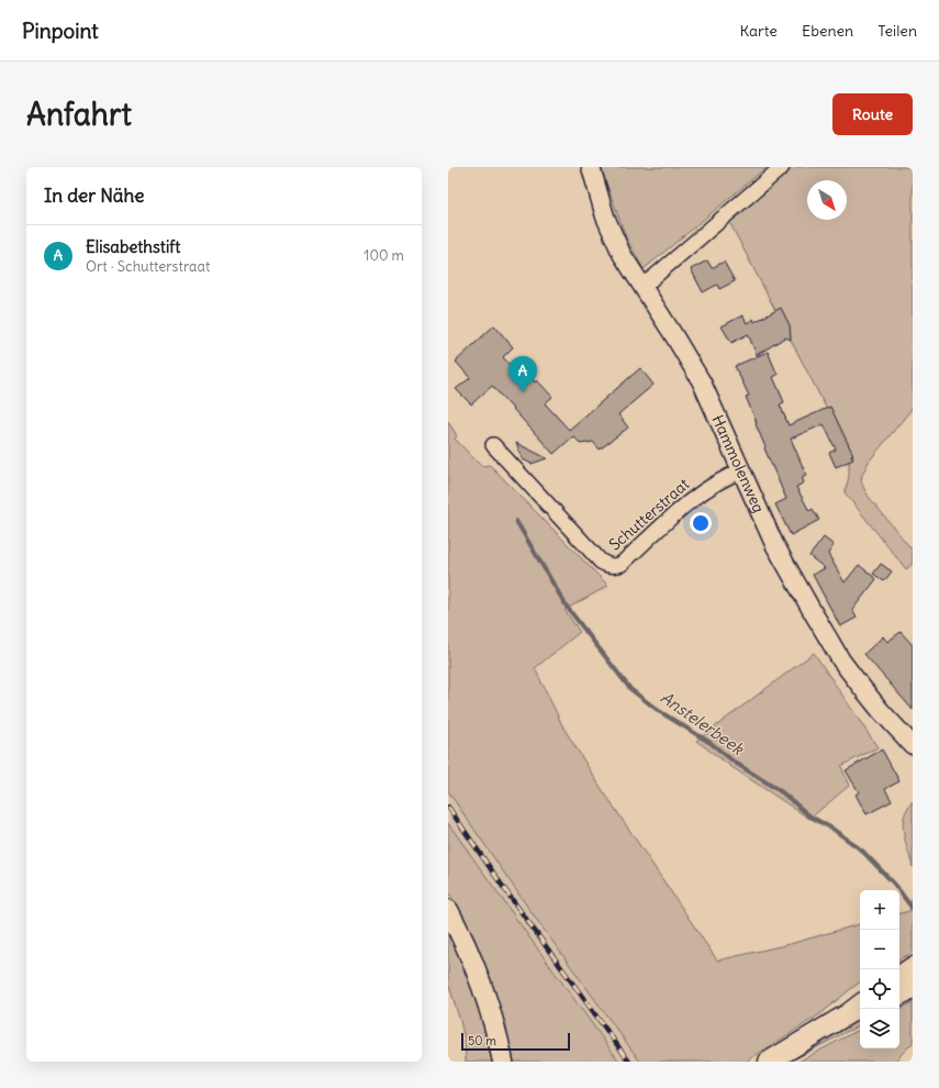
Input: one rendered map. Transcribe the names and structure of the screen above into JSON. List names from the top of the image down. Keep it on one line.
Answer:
{"streets":{"street":["Hammolenweg","Schutterstraat"]},"crossings":[["Hammolenweg","Schutterstraat"]],"water":["Anstelerbeek"],"scale_bar":"50 m","north":"bottom right","page":{"header":"Pinpoint","nav":["Karte","Ebenen","Teilen"],"buttons":"Route","title":"Anfahrt","heading":"In der Nähe","list":[{"mark":"A","name":"Elisabethstift","note":"Ort · Schutterstraat","value":"100 m"}],"pins":"A","map_buttons":["+","−"],"scale":"50 m"}}
